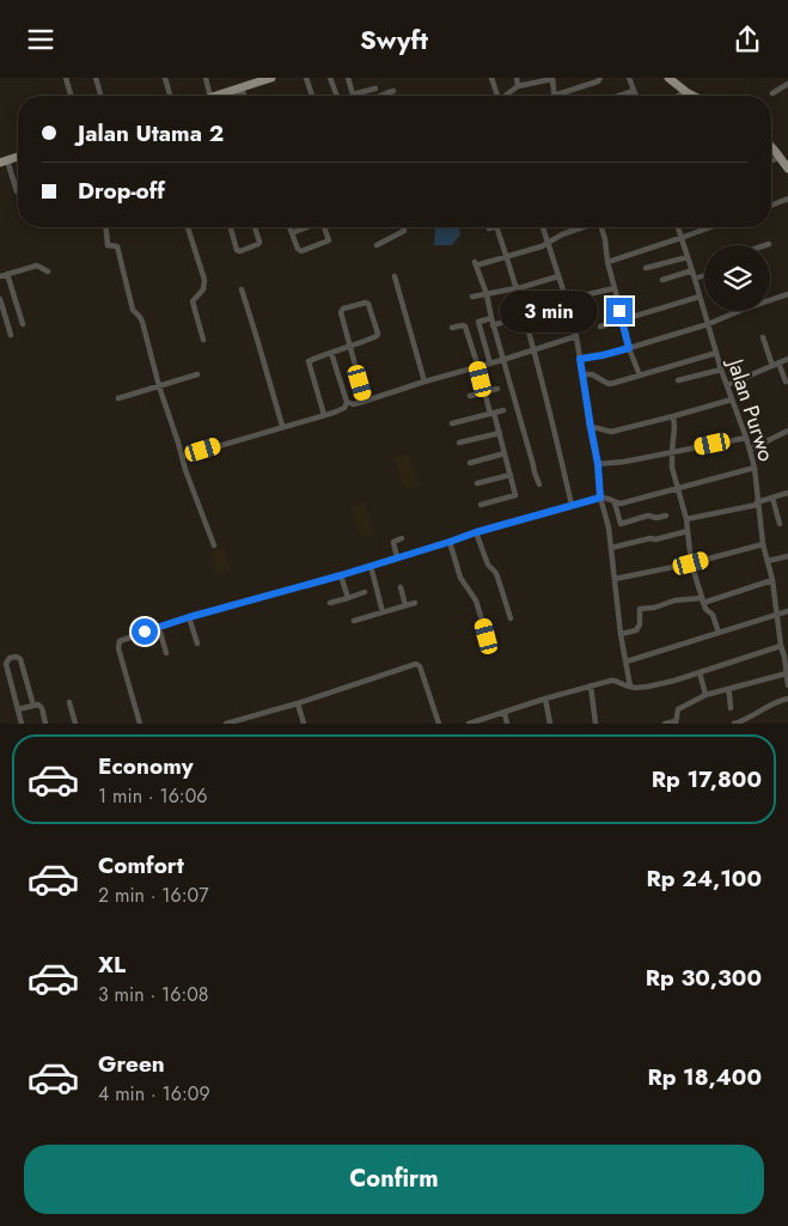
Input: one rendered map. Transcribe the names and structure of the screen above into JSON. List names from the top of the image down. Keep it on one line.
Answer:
{"streets":{"street":["Jalan Purwo"]},"page":{"header":"Swyft","banner":["Jalan Utama 2","Drop-off"],"bubble":"3 min","list":[{"name":"Economy","note":"1 min · 16:06","value":"Rp 17,800"},{"name":"Comfort","note":"2 min · 16:07","value":"Rp 24,100"},{"name":"XL","note":"3 min · 16:08","value":"Rp 30,300"},{"name":"Green","note":"4 min · 16:09","value":"Rp 18,400"}],"buttons":"Confirm"}}
